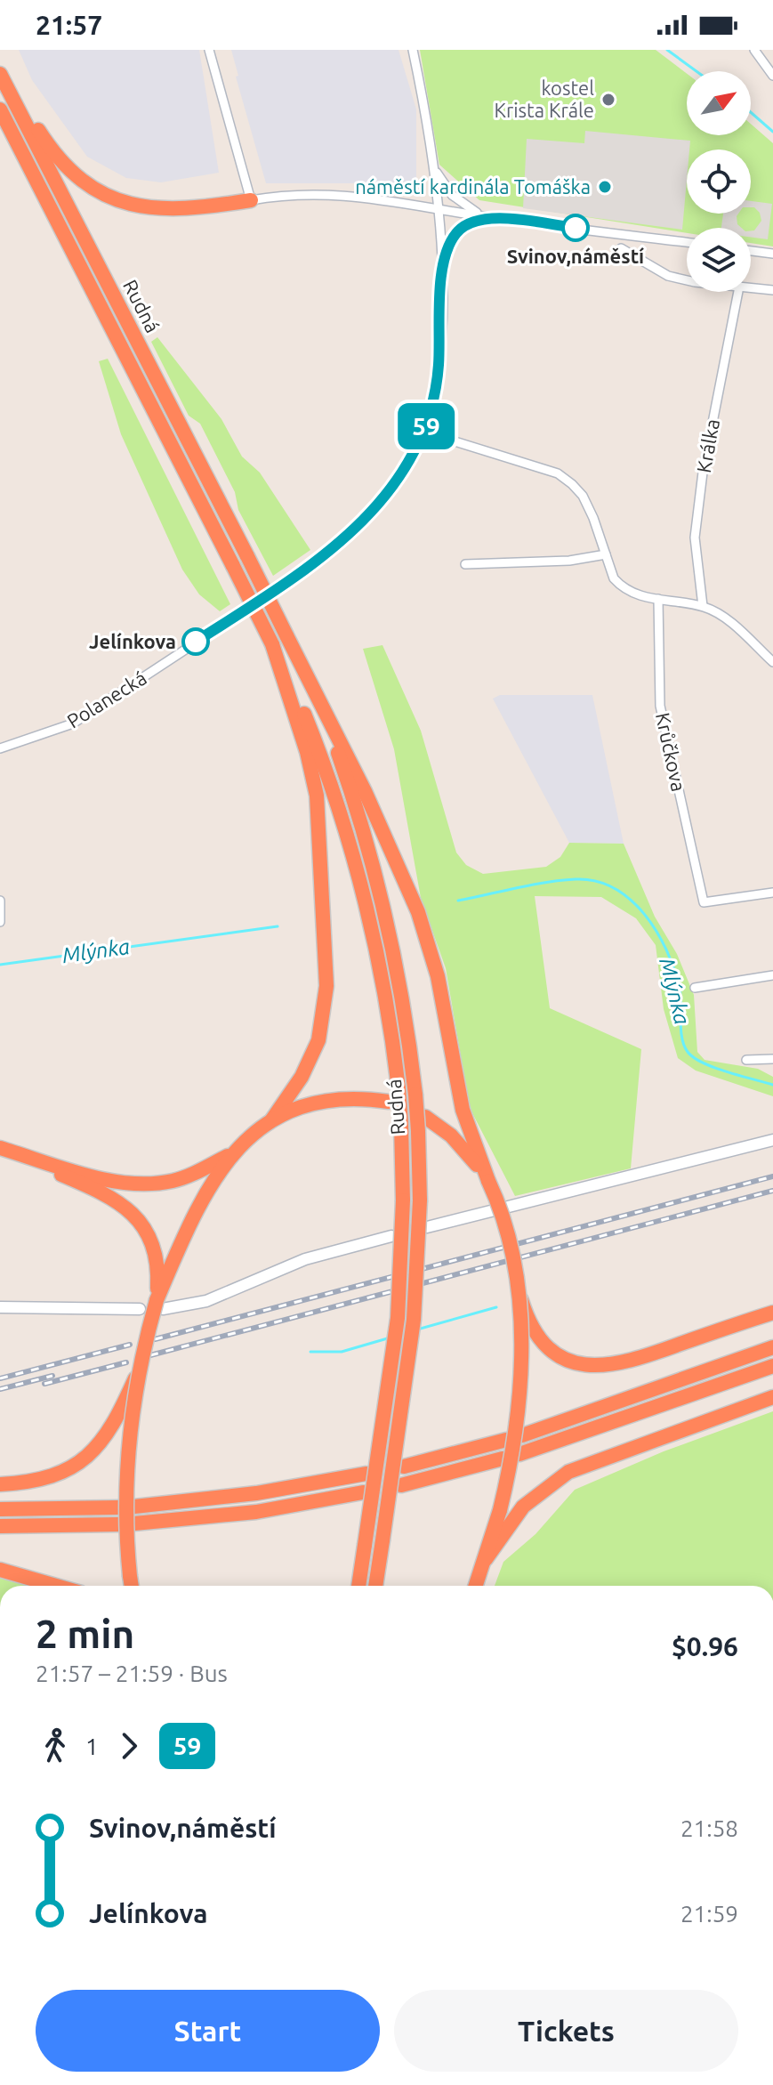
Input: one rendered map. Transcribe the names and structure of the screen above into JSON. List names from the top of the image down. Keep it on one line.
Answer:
{"streets":{"highway":["Rudná"],"street":["Králka","Polanecká","Krůčkova"]},"water":["Mlýnka"],"places":["kostel Krista Krále","náměstí kardinála Tomáška","Svinov,náměstí","Jelínkova"],"lines":["bus line 59"],"north":"top right","page":{"status":"21:57","on_map":"59","heading":["2 min","21:57 – 21:59 · Bus","$0.96"],"legs":["1","59"],"list":[{"name":"Svinov,náměstí","value":"21:58"},{"name":"Jelínkova","value":"21:59"}],"buttons":["Start","Tickets"]}}
